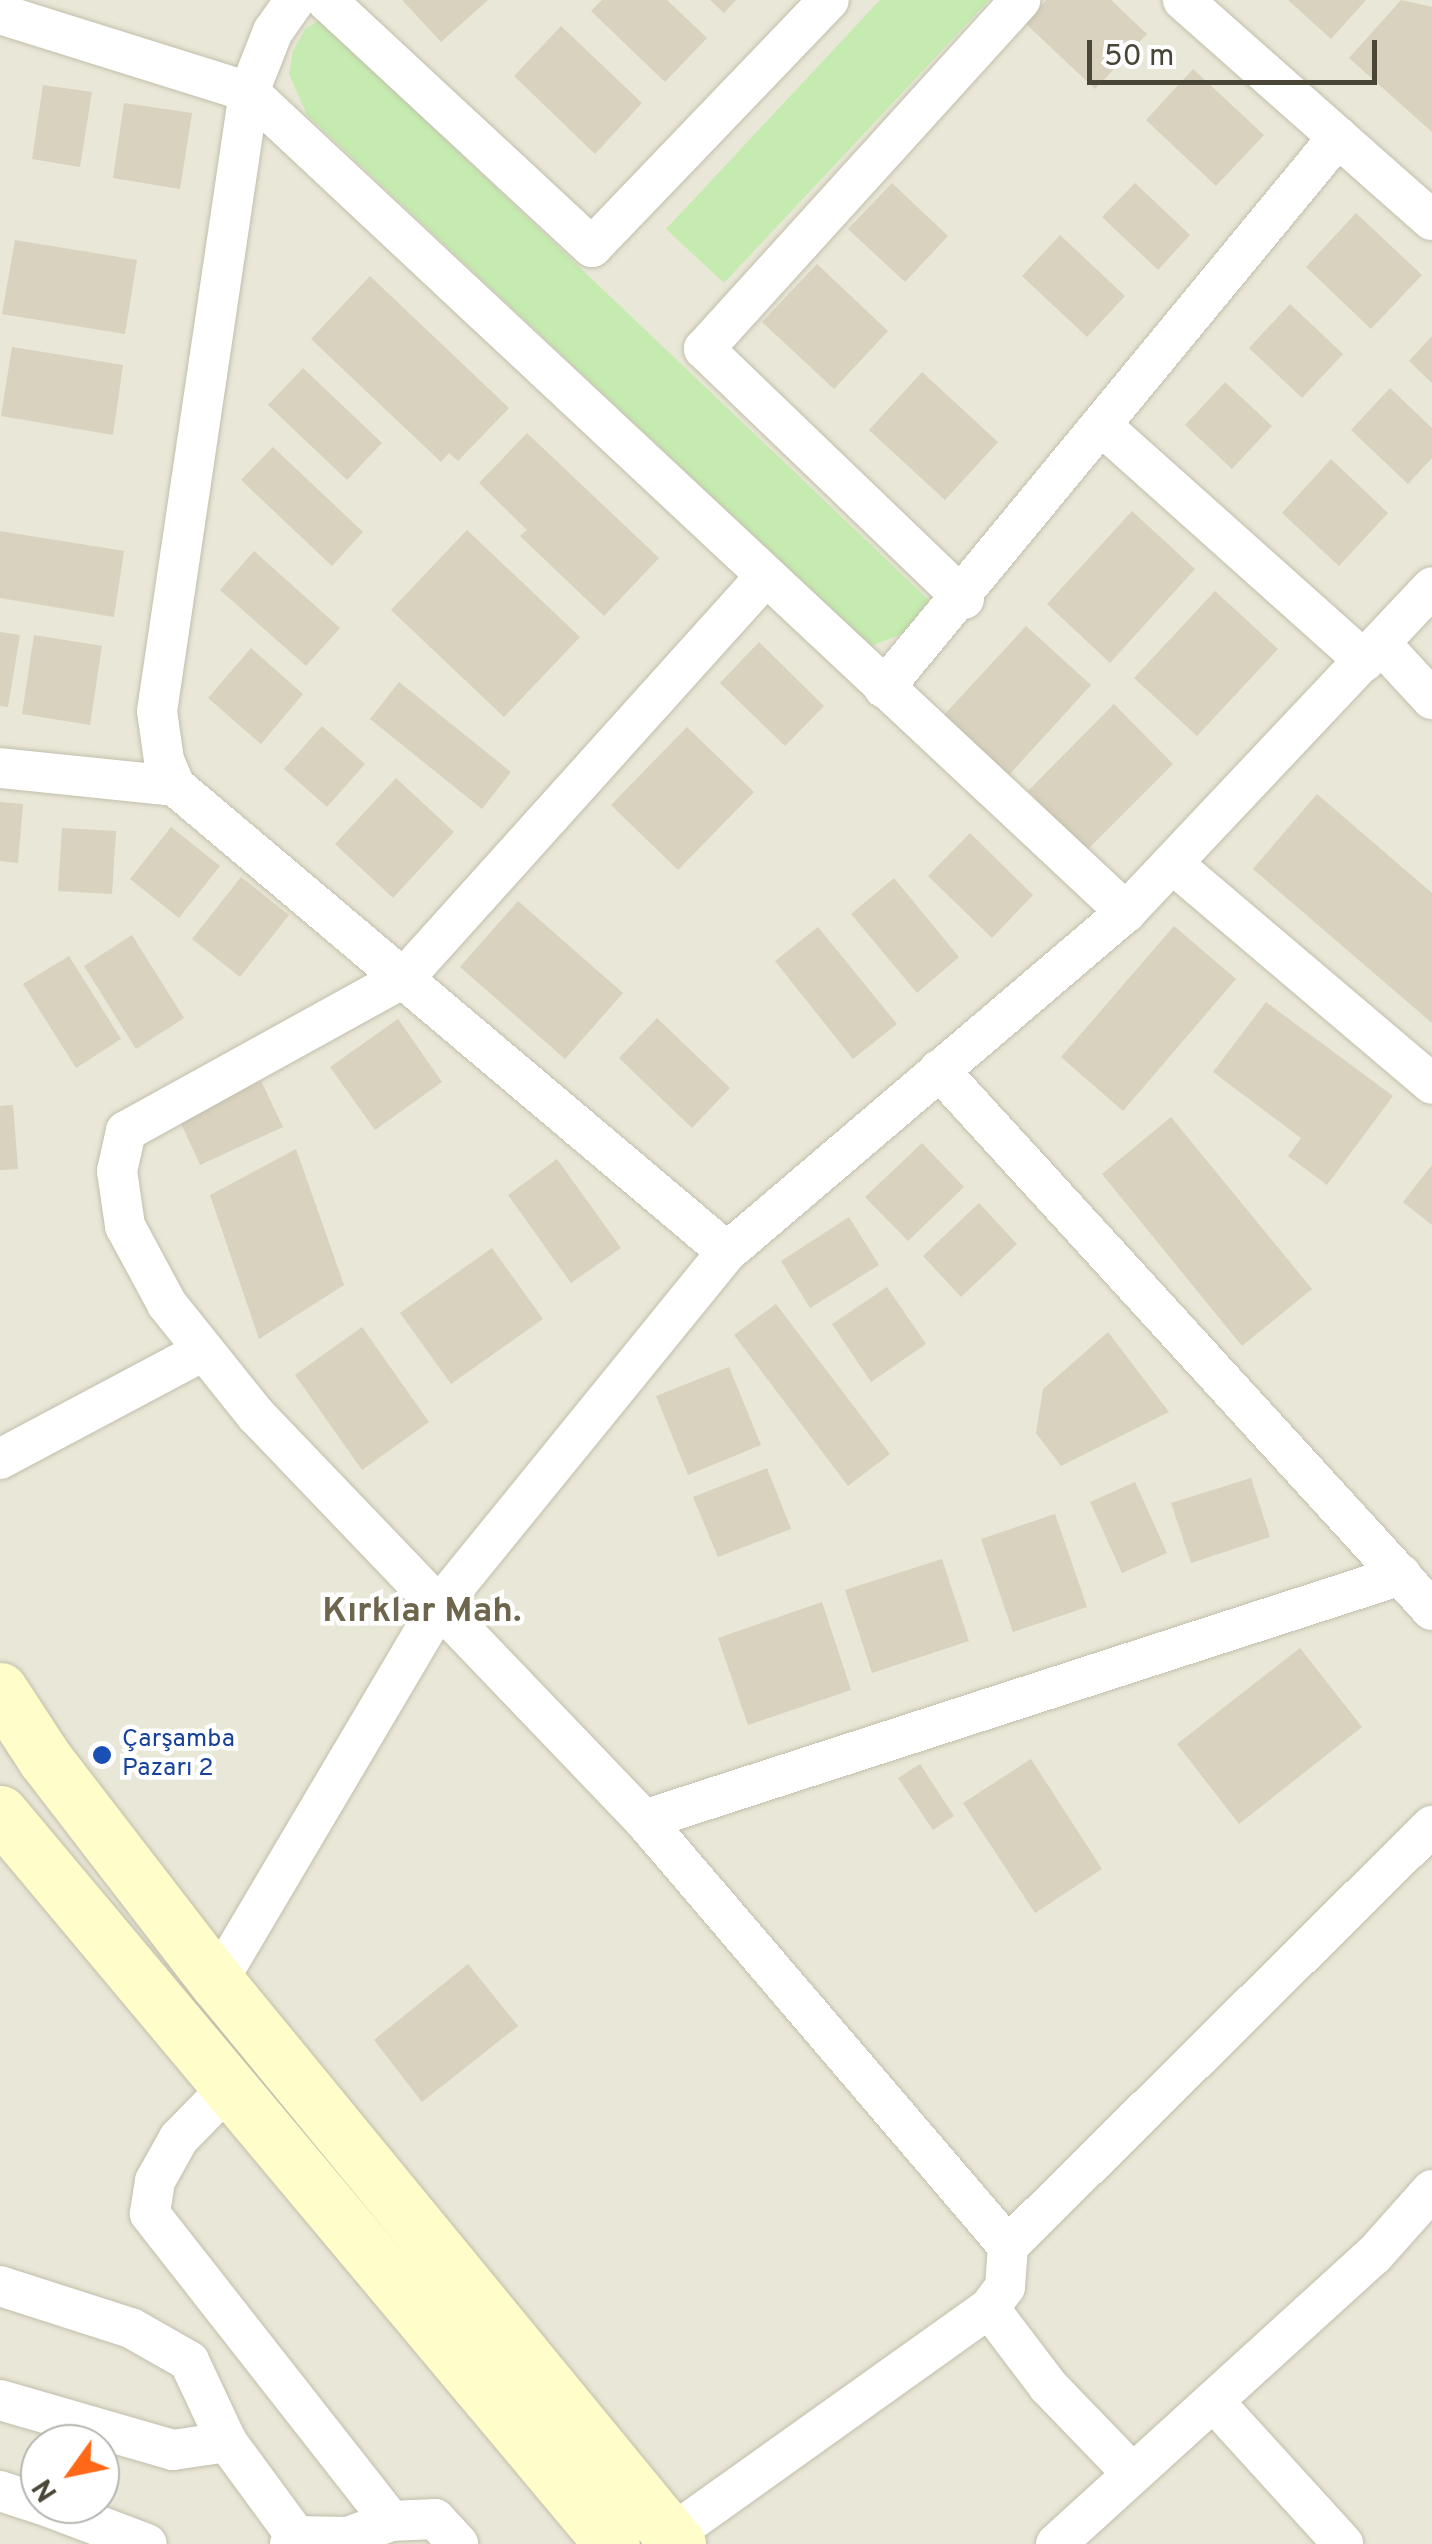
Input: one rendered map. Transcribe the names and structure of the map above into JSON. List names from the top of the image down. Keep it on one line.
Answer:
{"districts":["Kırklar Mah."],"places":["Çarşamba Pazarı 2"],"scale_bar":"50 m","north":"bottom left"}
